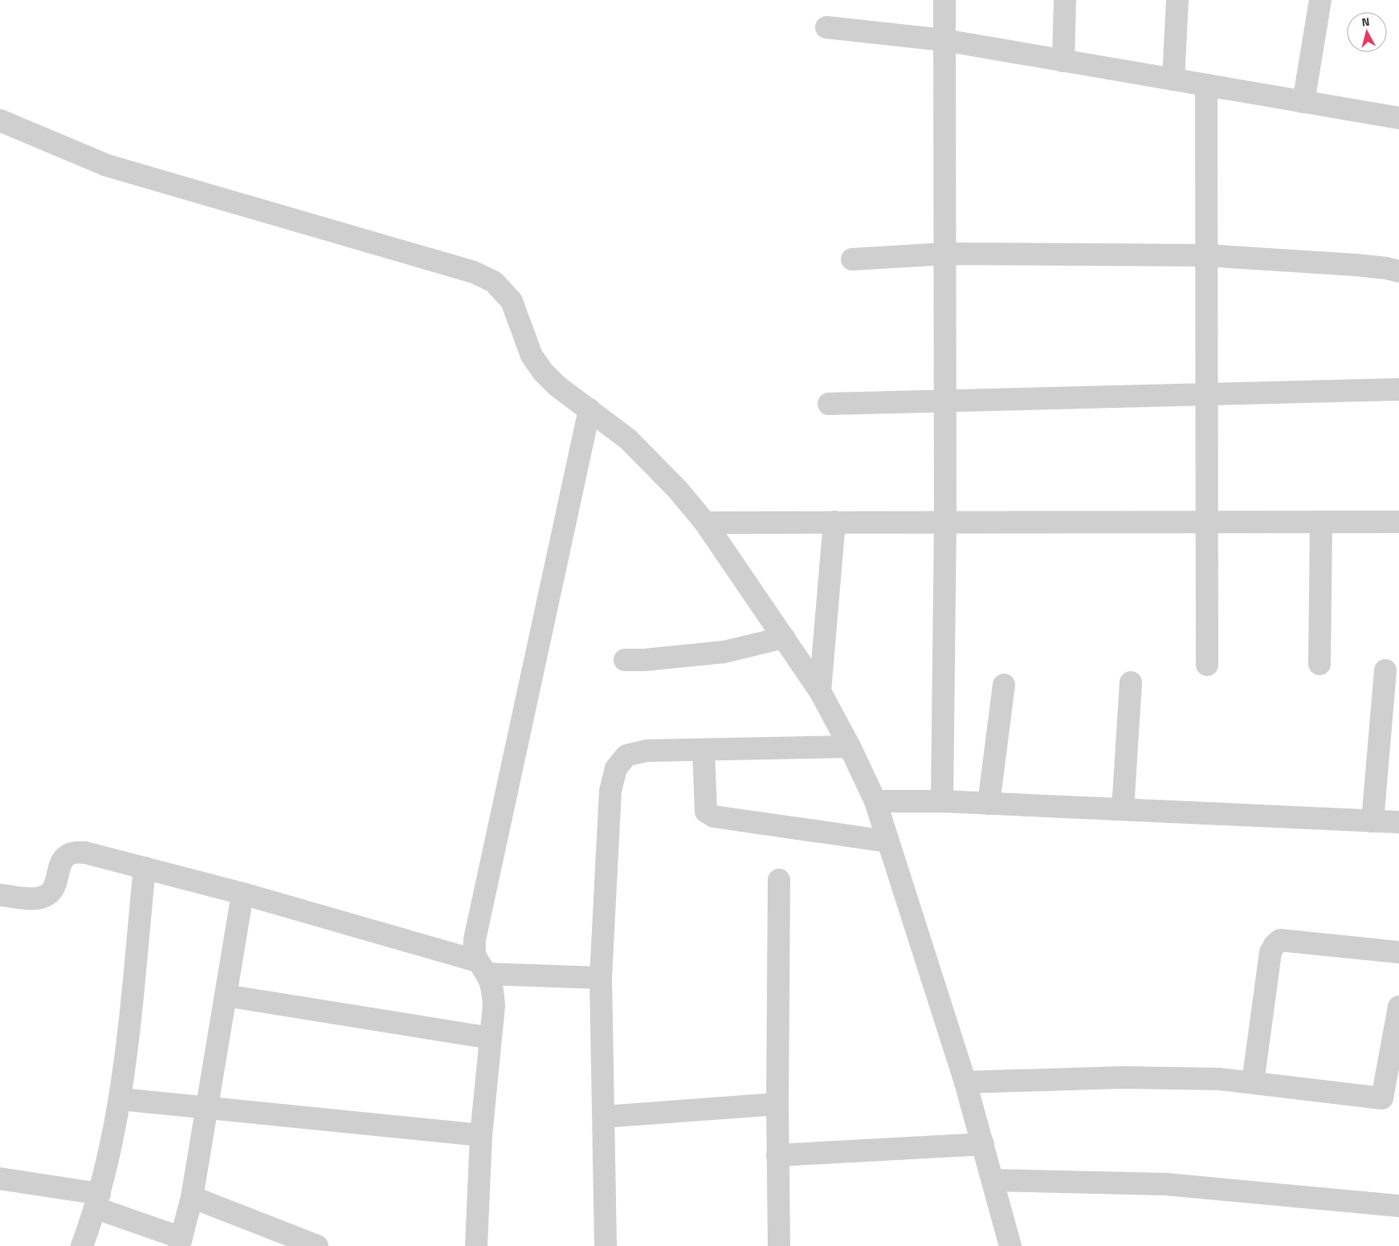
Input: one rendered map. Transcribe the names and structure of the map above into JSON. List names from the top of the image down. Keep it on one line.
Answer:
{"north":"top"}
